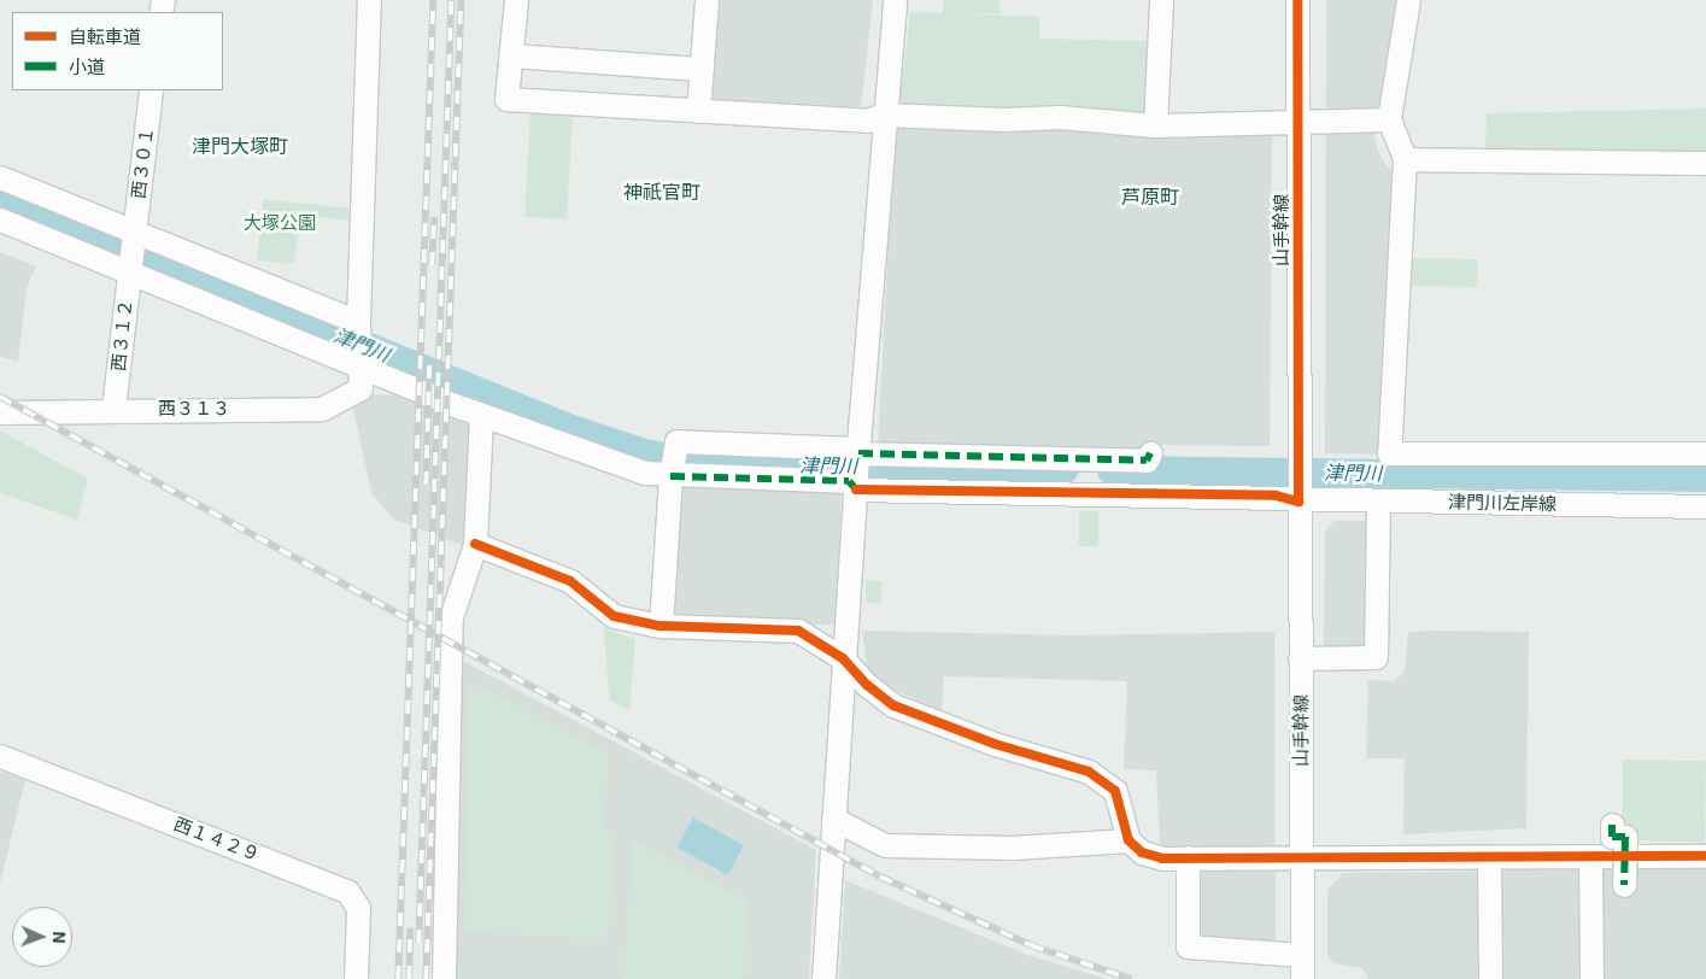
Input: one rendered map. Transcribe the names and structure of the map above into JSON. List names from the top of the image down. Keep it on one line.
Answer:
{"streets":{"street":["西３０１","山手幹線","西３１２","西３１３","津門川左岸線","西１４２９"]},"crossings":[["西３０１","西３１２"],["山手幹線","津門川左岸線"],["西３１２","西３１３"]],"districts":["津門大塚町","神祇官町","芦原町"],"water":["津門川"],"parks":["大塚公園"],"legend":["自転車道","小道"],"north":"right"}
